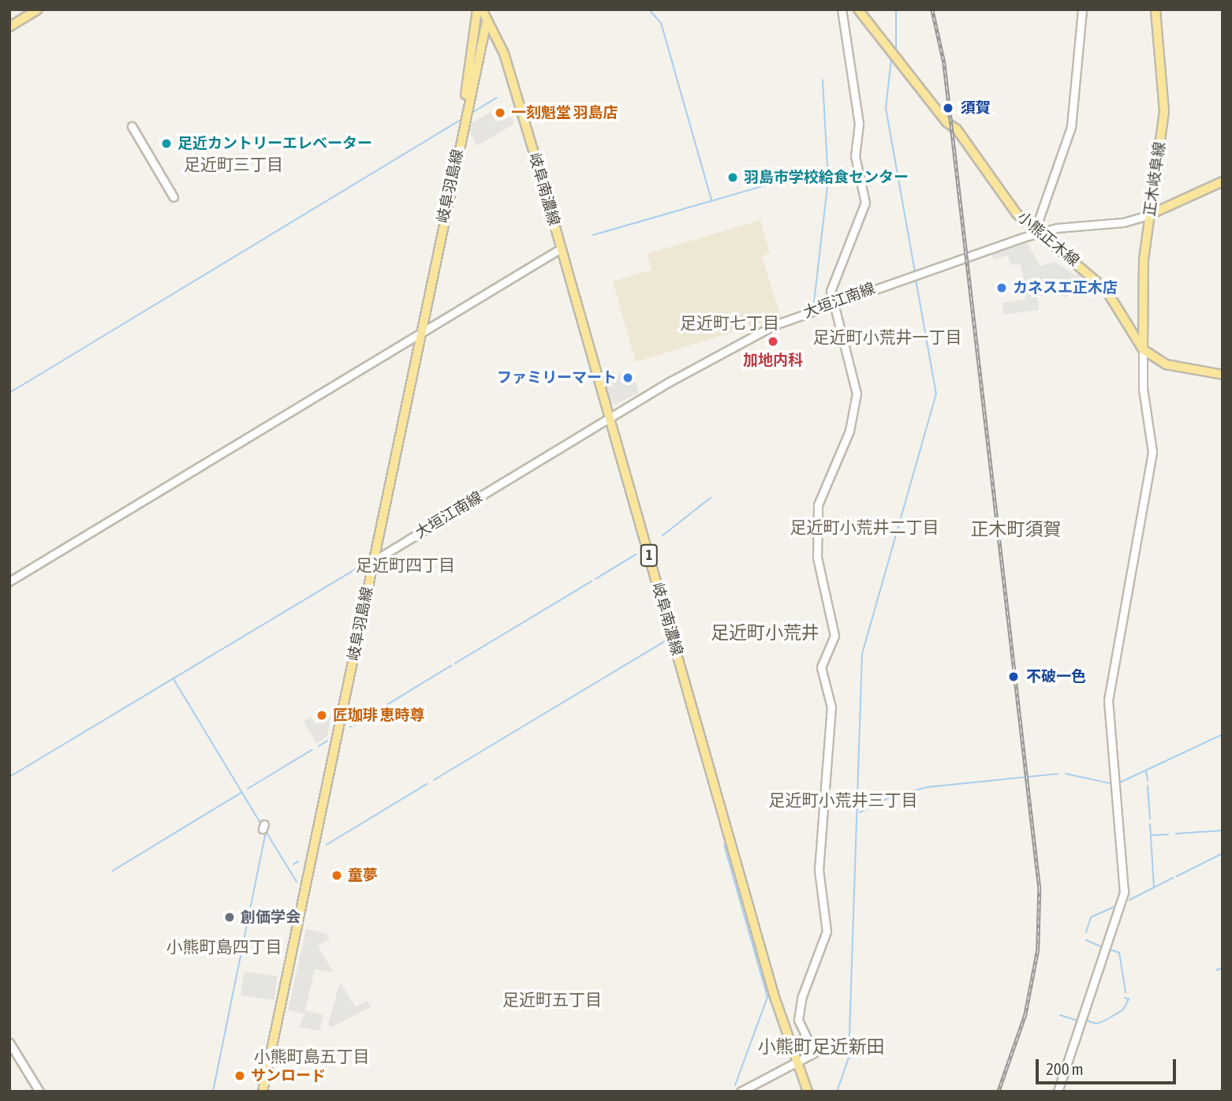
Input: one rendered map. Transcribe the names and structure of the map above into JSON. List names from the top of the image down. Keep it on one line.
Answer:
{"streets":{"main road":["正木岐阜線","岐阜羽島線","岐阜南濃線","小熊正木線","大垣江南線","1"]},"crossings":[["正木岐阜線","小熊正木線"],["正木岐阜線","大垣江南線"],["岐阜羽島線","岐阜南濃線"],["岐阜羽島線","大垣江南線"],["岐阜南濃線","大垣江南線"],["小熊正木線","大垣江南線"]],"districts":["足近町三丁目","足近町七丁目","足近町小荒井一丁目","足近町小荒井二丁目","正木町須賀","足近町四丁目","足近町小荒井","足近町小荒井三丁目","小熊町島四丁目","足近町五丁目","小熊町足近新田","小熊町島五丁目"],"places":["須賀","一刻魁堂 羽島店","足近カントリーエレベーター","羽島市学校給食センター","カネスエ正木店","加地内科","ファミリーマート","不破一色","匠珈琲 恵時尊","童夢","創価学会","サンロード"],"scale_bar":"200 m"}
